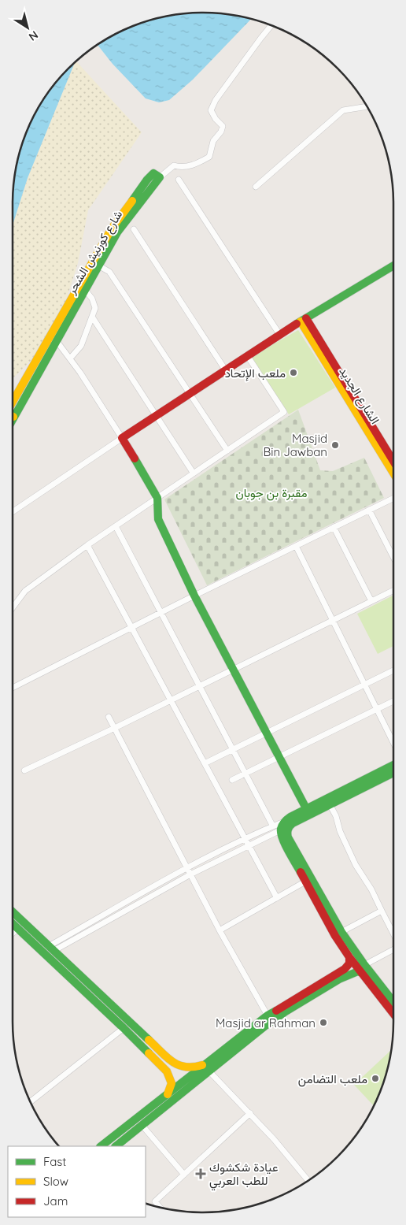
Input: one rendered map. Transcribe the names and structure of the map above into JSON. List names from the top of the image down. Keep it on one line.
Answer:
{"streets":{"street":["شارع كورنيش الشحر","الشارع الجديد"]},"parks":["مقبرة بن جوبان"],"places":{"other":["ملعب الإتحاد","Masjid Bin Jawban","Masjid ar Rahman","ملعب التضامن"],"health":["عيادة شكشوك للطب العربي"]},"legend":["Fast","Slow","Jam"],"north":"bottom right"}
